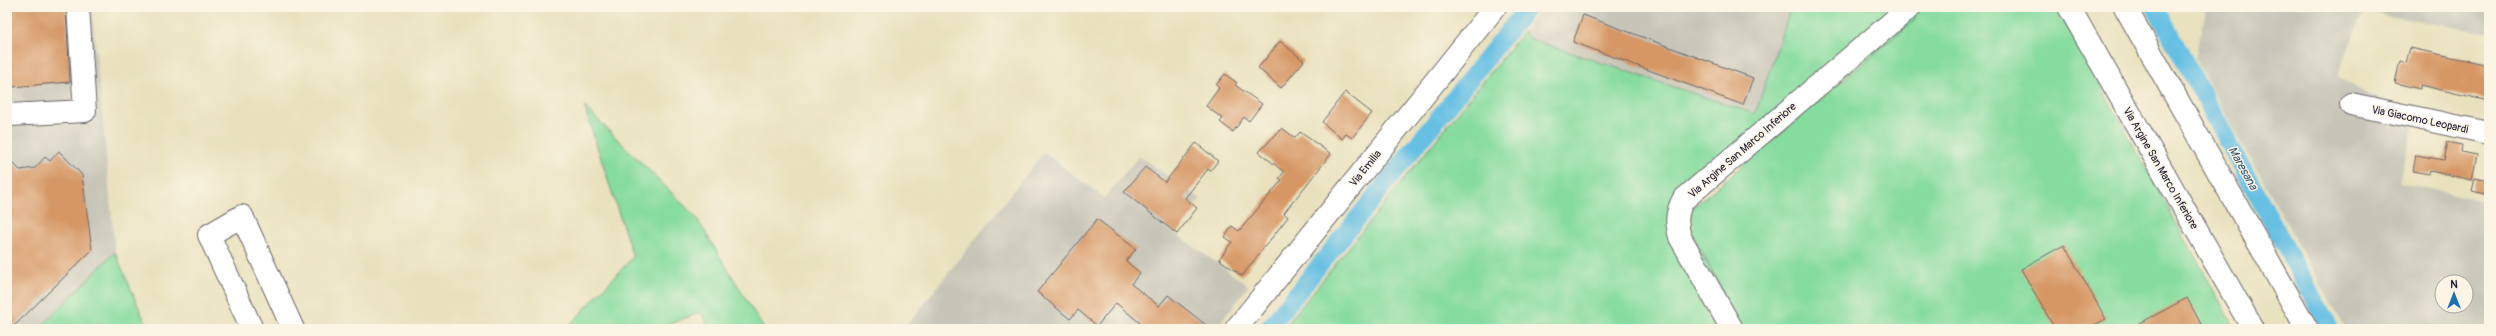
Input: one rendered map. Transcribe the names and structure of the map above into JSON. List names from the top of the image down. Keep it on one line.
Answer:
{"streets":{"street":["Via Giacomo Leopardi","Via Argine San Marco Inferiore","Via Emilia"]},"water":["Maresana"],"north":"top"}
